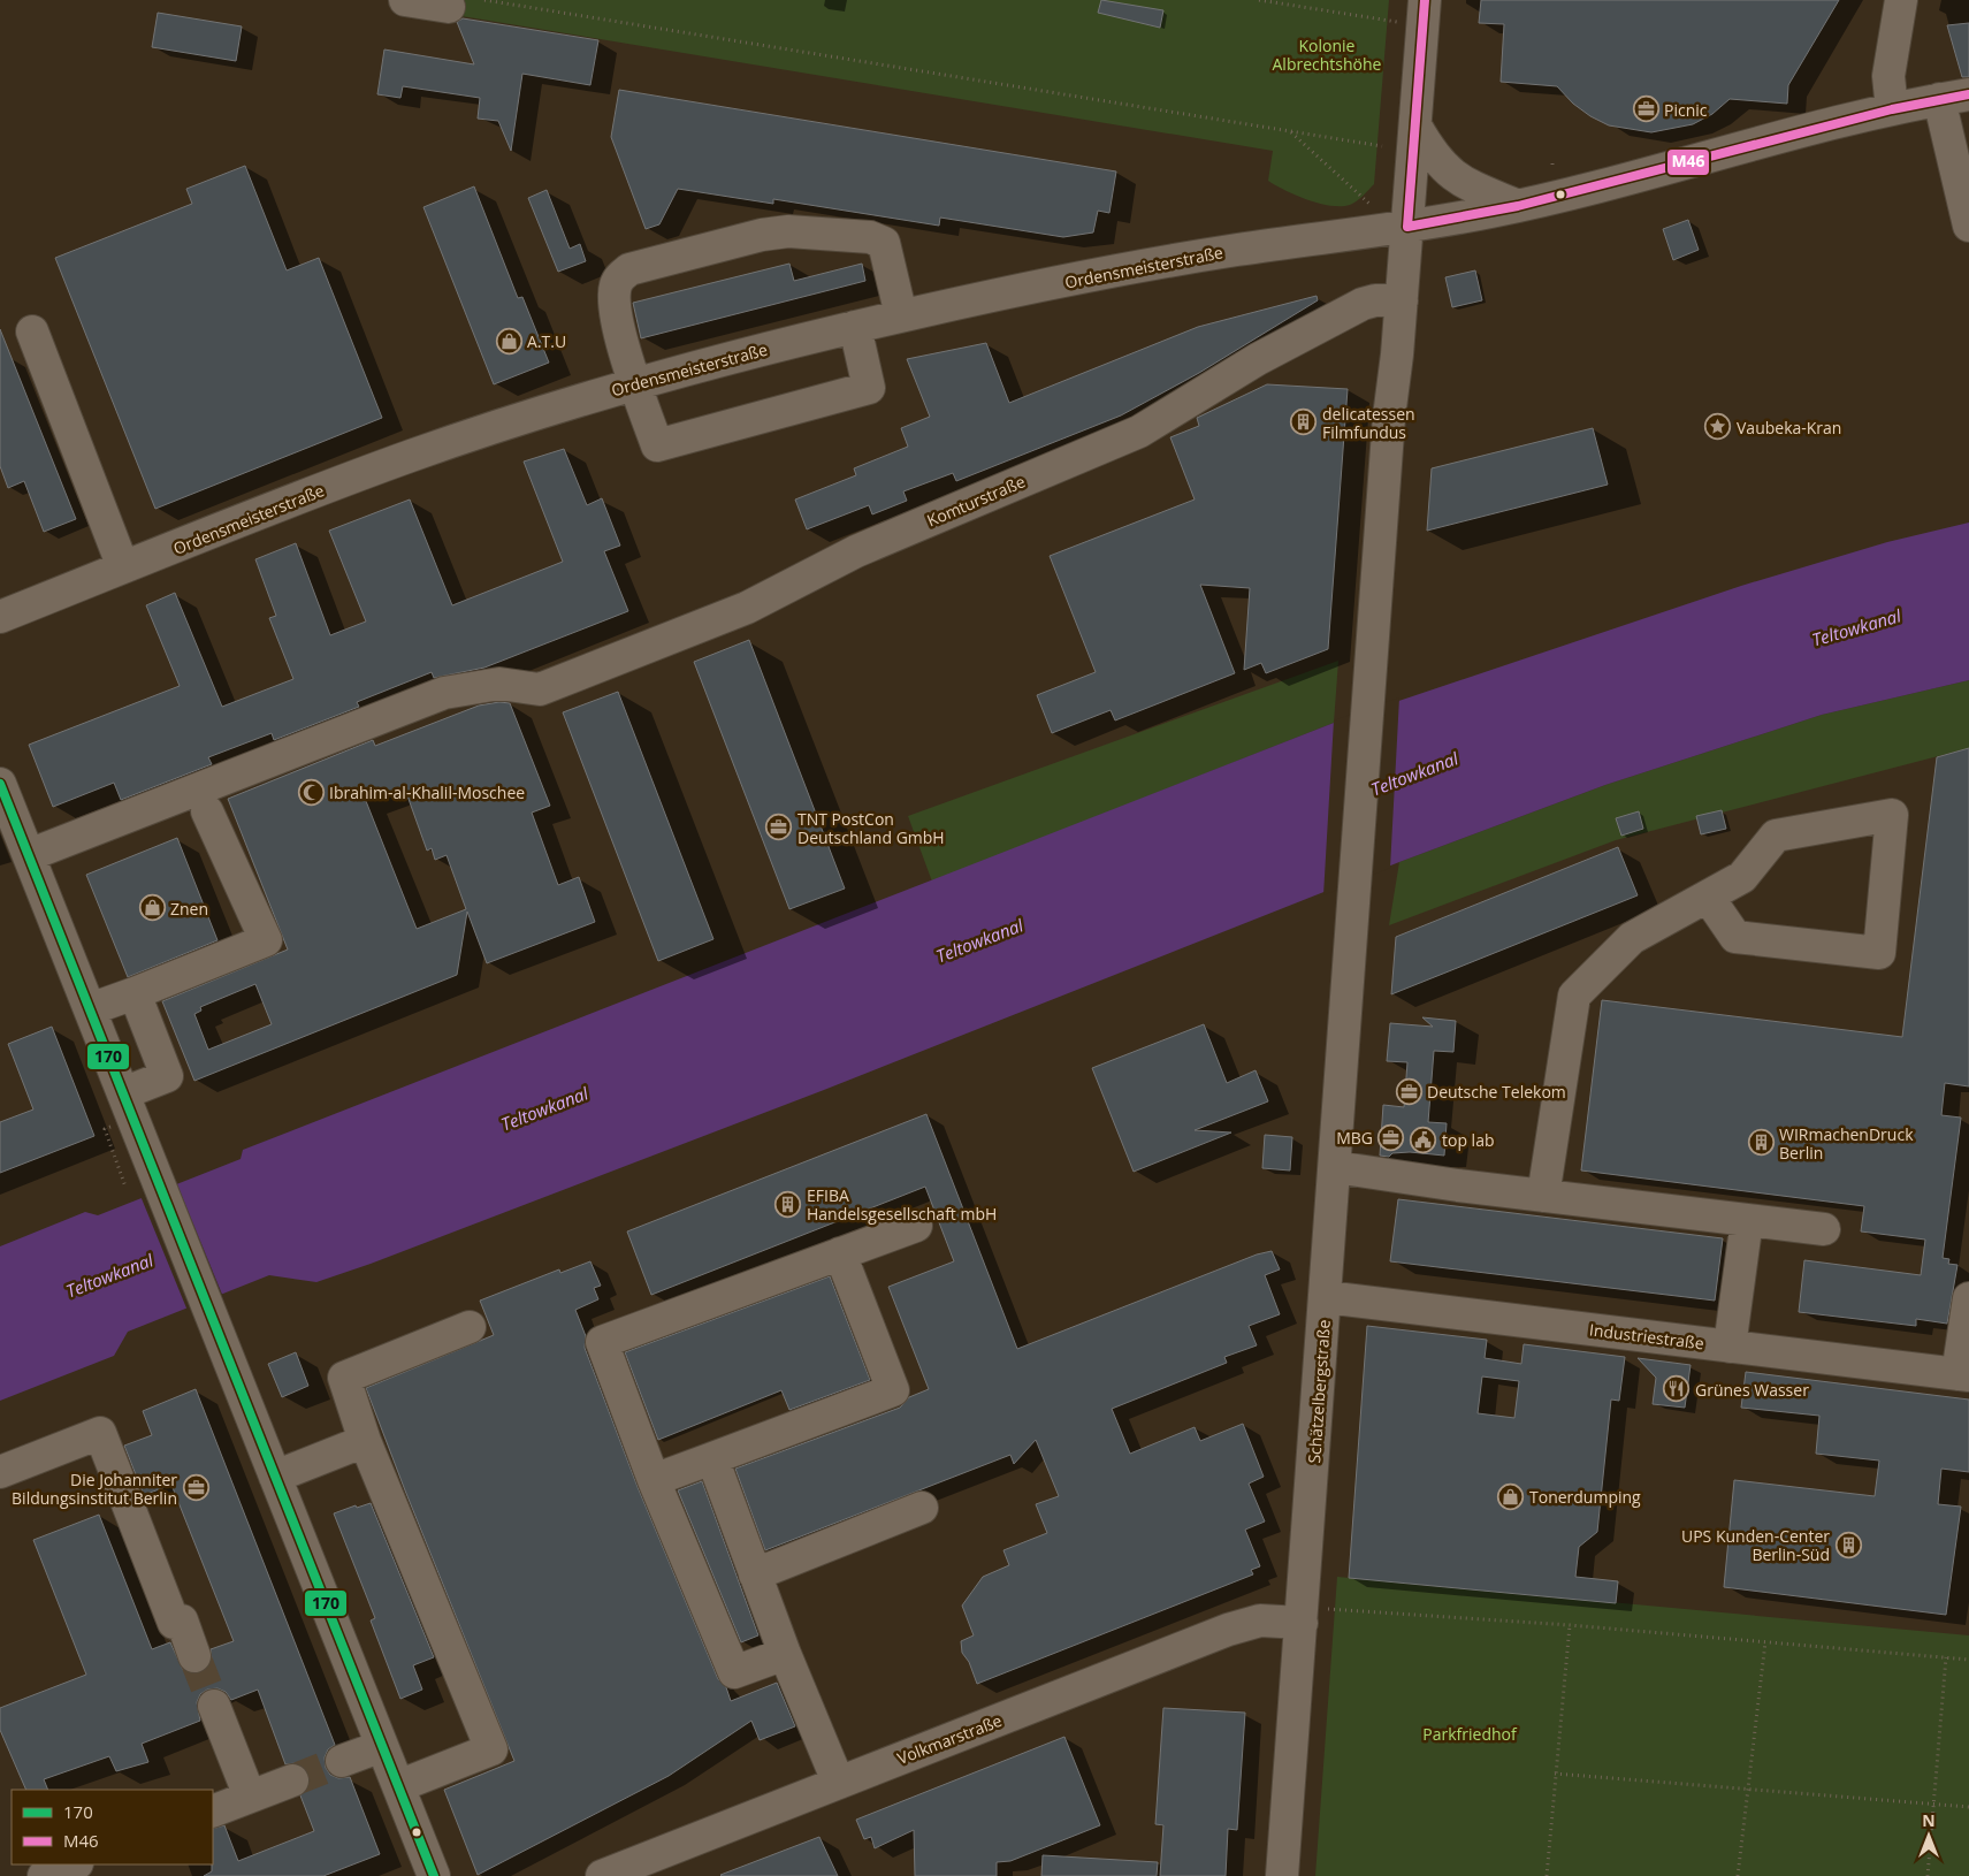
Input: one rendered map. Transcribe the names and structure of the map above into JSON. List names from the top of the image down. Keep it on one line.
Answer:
{"streets":{"street":["Ordensmeisterstraße","Komturstraße","Industriestraße","Schätzelbergstraße","Volkmarstraße"]},"crossings":[["Komturstraße","Schätzelbergstraße"],["Industriestraße","Schätzelbergstraße"],["Schätzelbergstraße","Volkmarstraße"]],"water":["Teltowkanal"],"parks":["Kolonie Albrechtshöhe","Parkfriedhof"],"places":{"office":["Picnic","TNT PostCon Deutschland GmbH","Deutsche Telekom","MBG","Die Johanniter Bildungsinstitut Berlin"],"shop":["A.T.U","Znen","Tonerdumping"],"building":["delicatessen Filmfundus","WIRmachenDruck Berlin","EFIBA Handelsgesellschaft mbH","UPS Kunden-Center Berlin-Süd"],"place":["Vaubeka-Kran"],"mosque":["Ibrahim-al-Khalil-Moschee"],"public building":["top lab"],"restaurant":["Grünes Wasser"]},"lines":["transit line M46","transit line 170"],"legend":["170","M46"],"north":"top"}
